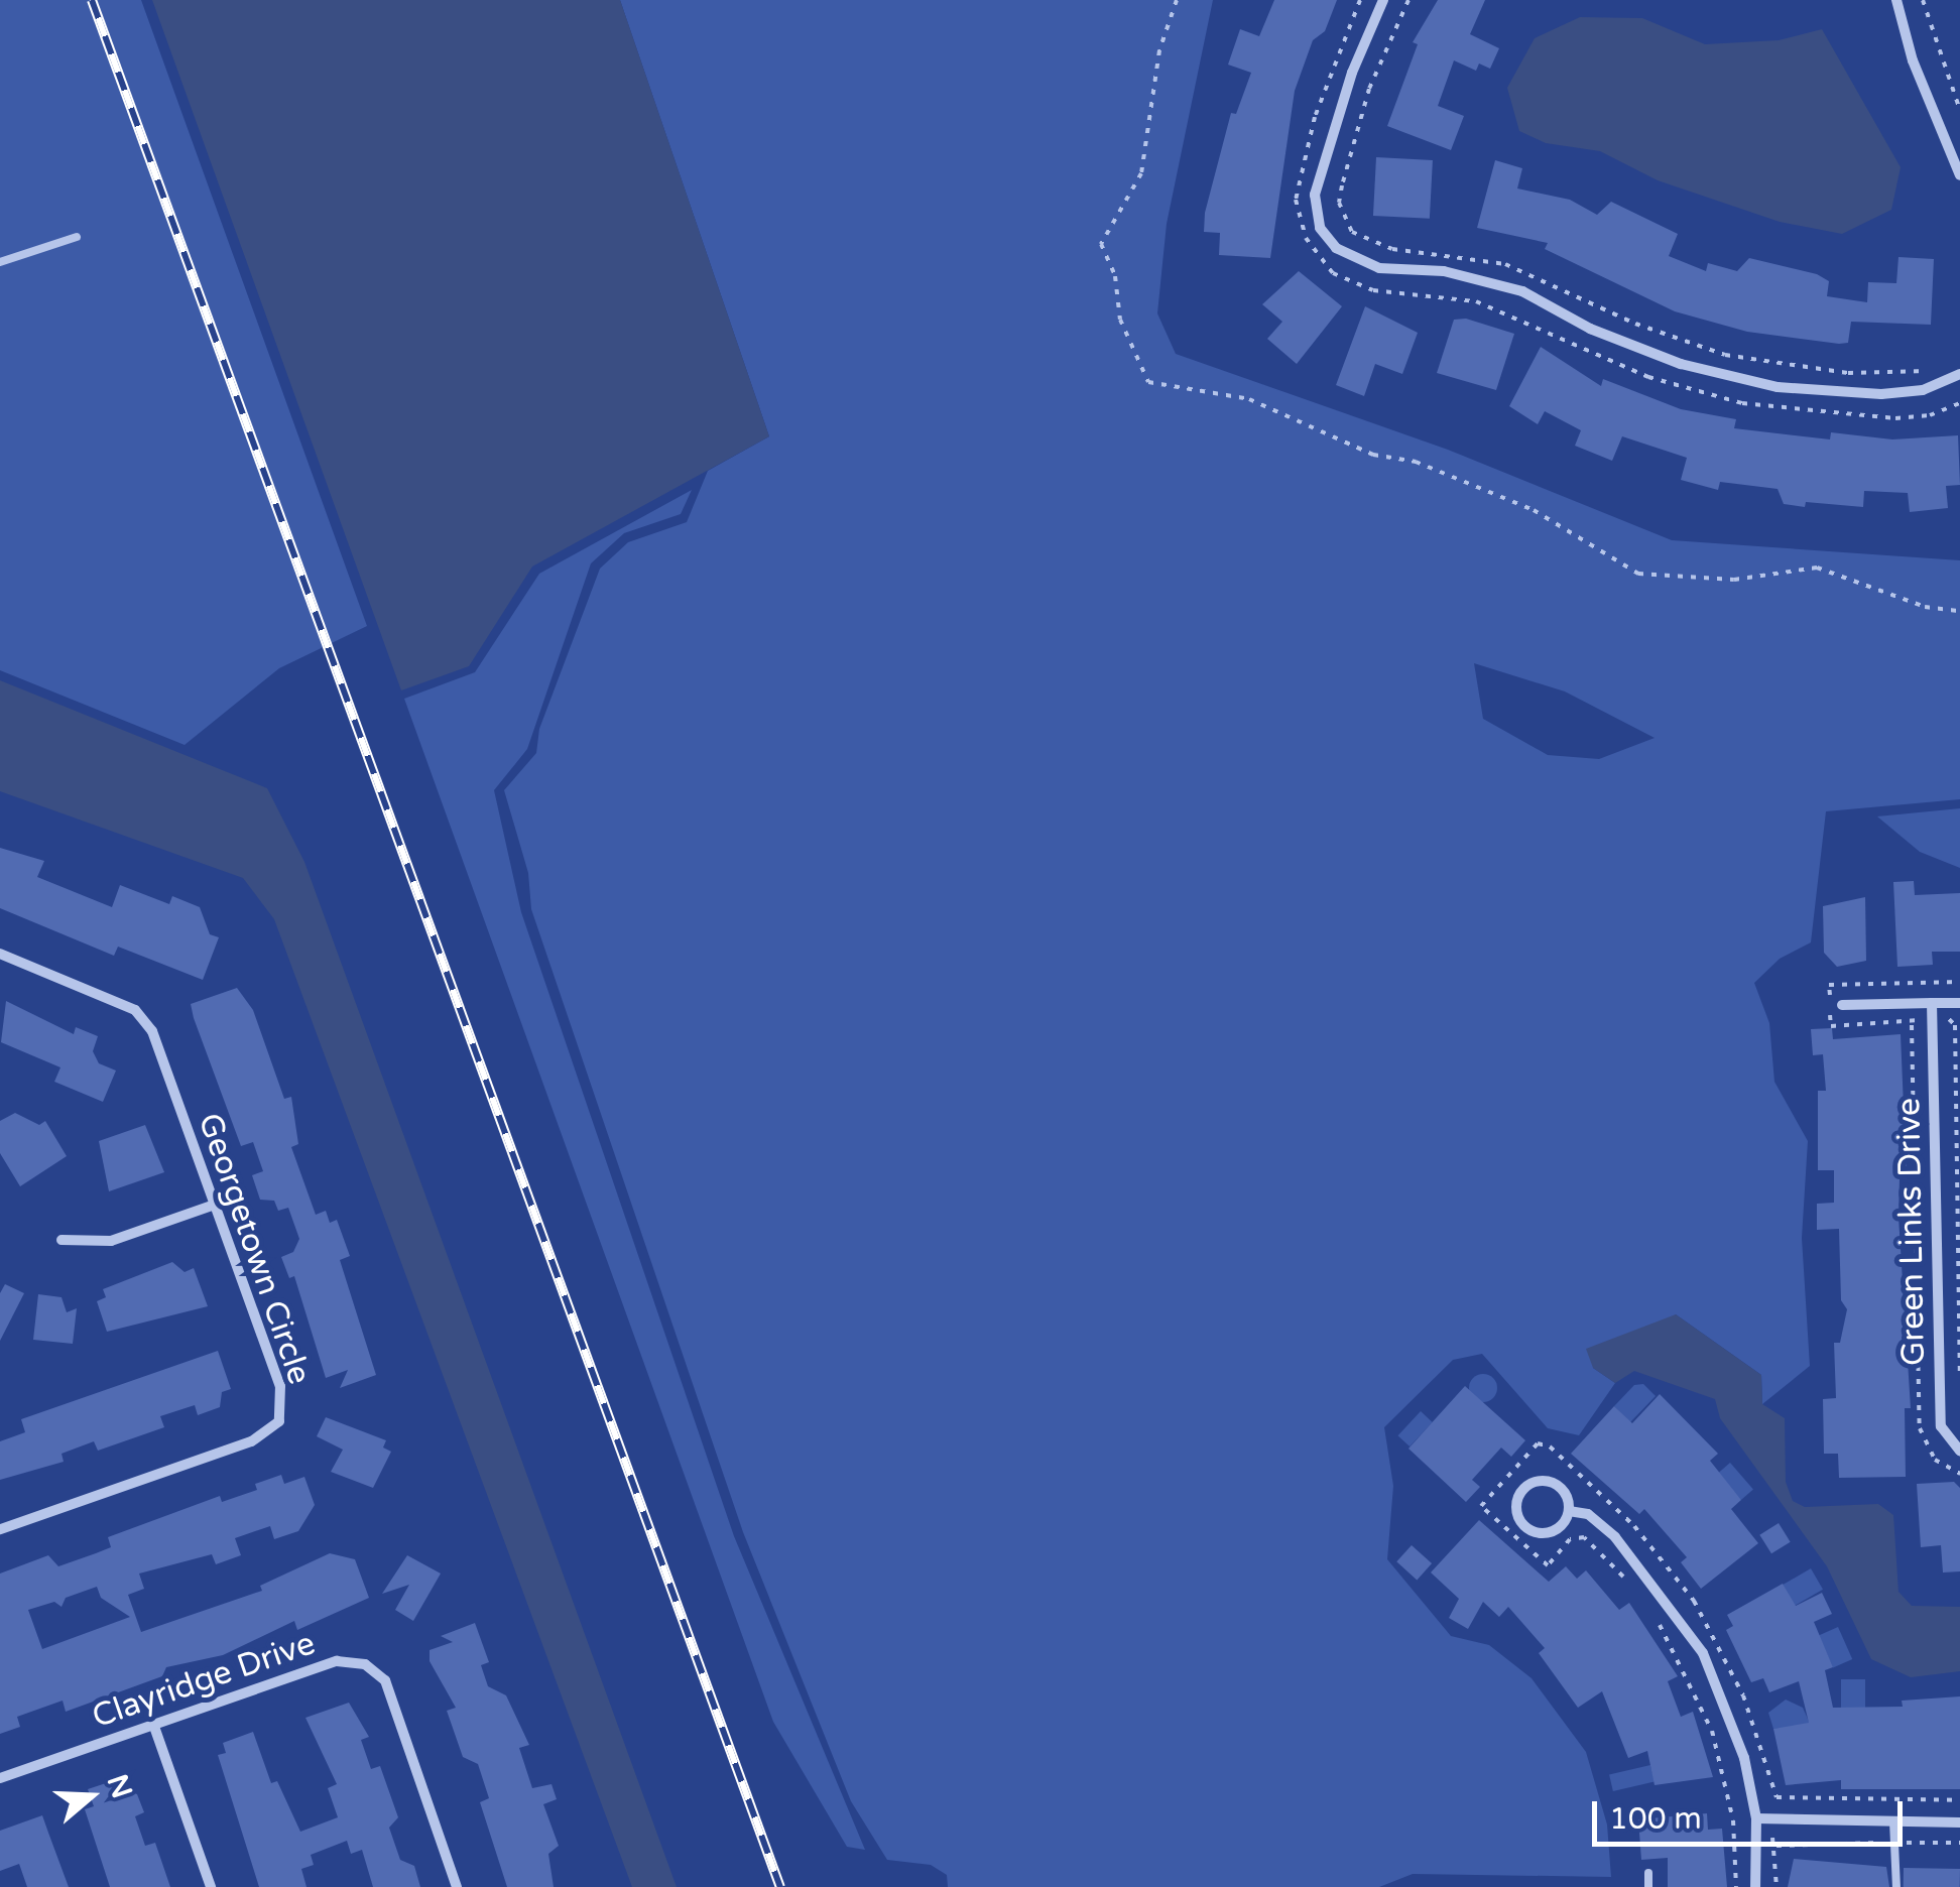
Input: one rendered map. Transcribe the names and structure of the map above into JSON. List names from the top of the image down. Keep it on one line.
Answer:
{"streets":{"street":["Green Links Drive","Georgetown Circle","Clayridge Drive"]},"scale_bar":"100 m","north":"right"}
